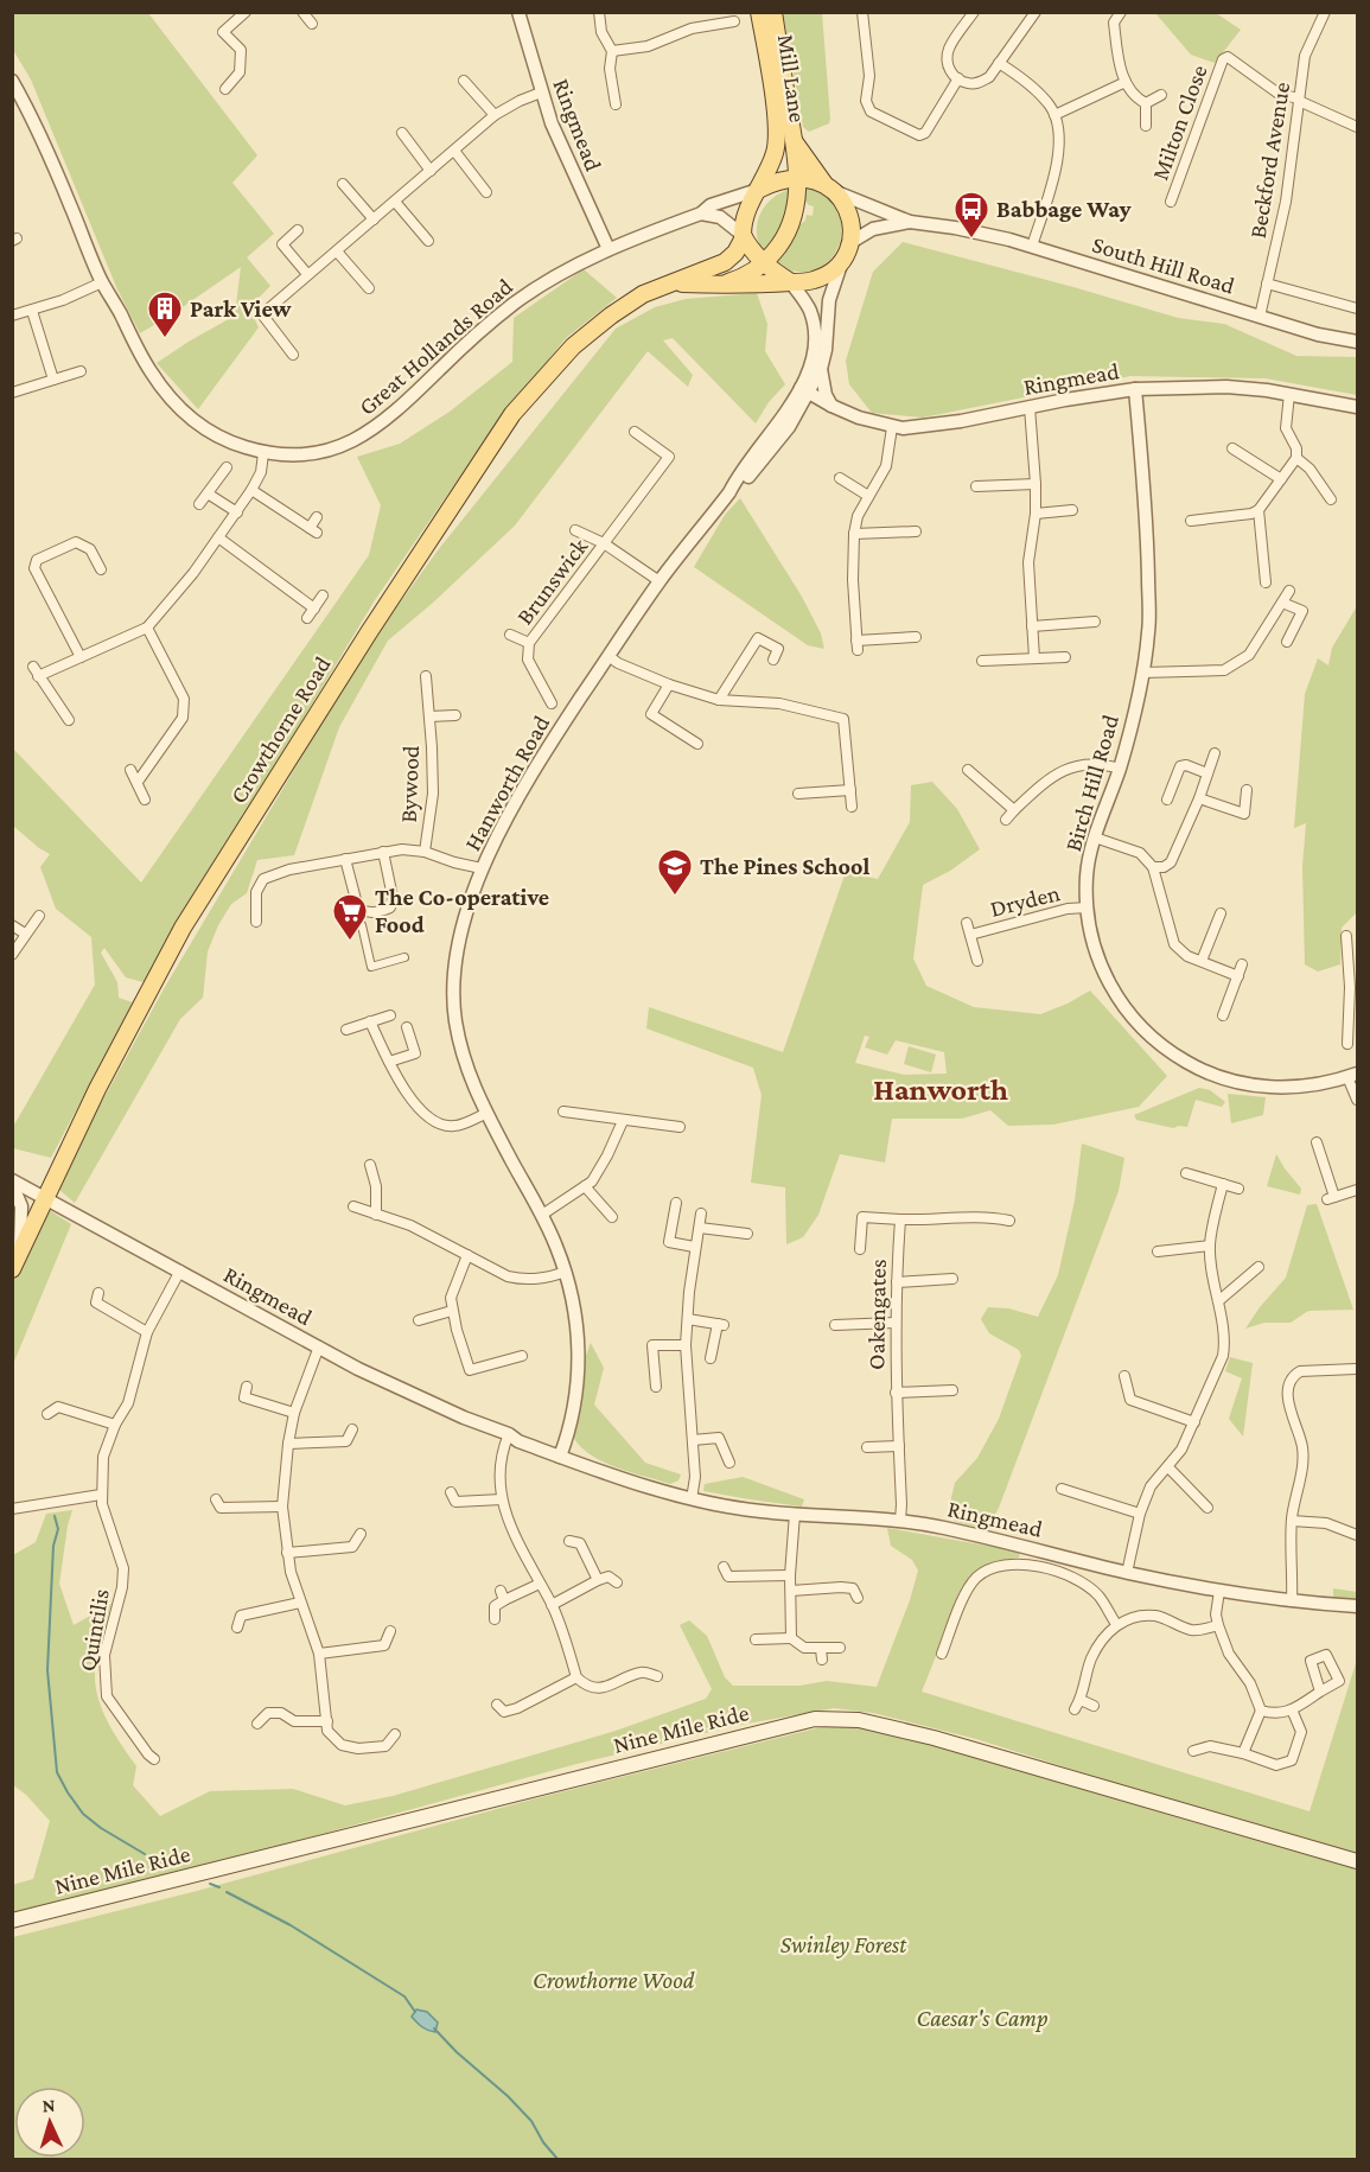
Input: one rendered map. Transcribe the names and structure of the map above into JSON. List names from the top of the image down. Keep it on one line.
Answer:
{"streets":{"main road":["Mill Lane","Crowthorne Road","Nine Mile Ride"],"street":["Milton Close","Ringmead","Beckford Avenue","South Hill Road","Great Hollands Road","Brunswick","Hanworth Road","Birch Hill Road","Bywood","Dryden","Oakengates","Quintilis"]},"crossings":[["Mill Lane","South Hill Road"],["Mill Lane","Great Hollands Road"],["Mill Lane","Crowthorne Road"],["Mill Lane","Hanworth Road"],["Milton Close","Beckford Avenue"],["Ringmead","Great Hollands Road"],["Ringmead","Crowthorne Road"],["Ringmead","Hanworth Road"],["Ringmead","Birch Hill Road"],["Ringmead","Oakengates"],["Ringmead","Quintilis"],["Beckford Avenue","South Hill Road"],["Brunswick","Hanworth Road"],["Crowthorne Road","Hanworth Road"],["Hanworth Road","Bywood"],["Birch Hill Road","Dryden"]],"districts":["Hanworth"],"parks":["Swinley Forest","Crowthorne Wood","Caesar's Camp"],"places":{"bus stop":["Babbage Way"],"building":["Park View"],"school or university":["The Pines School"],"supermarket":["The Co-operative Food"]},"north":"top"}
